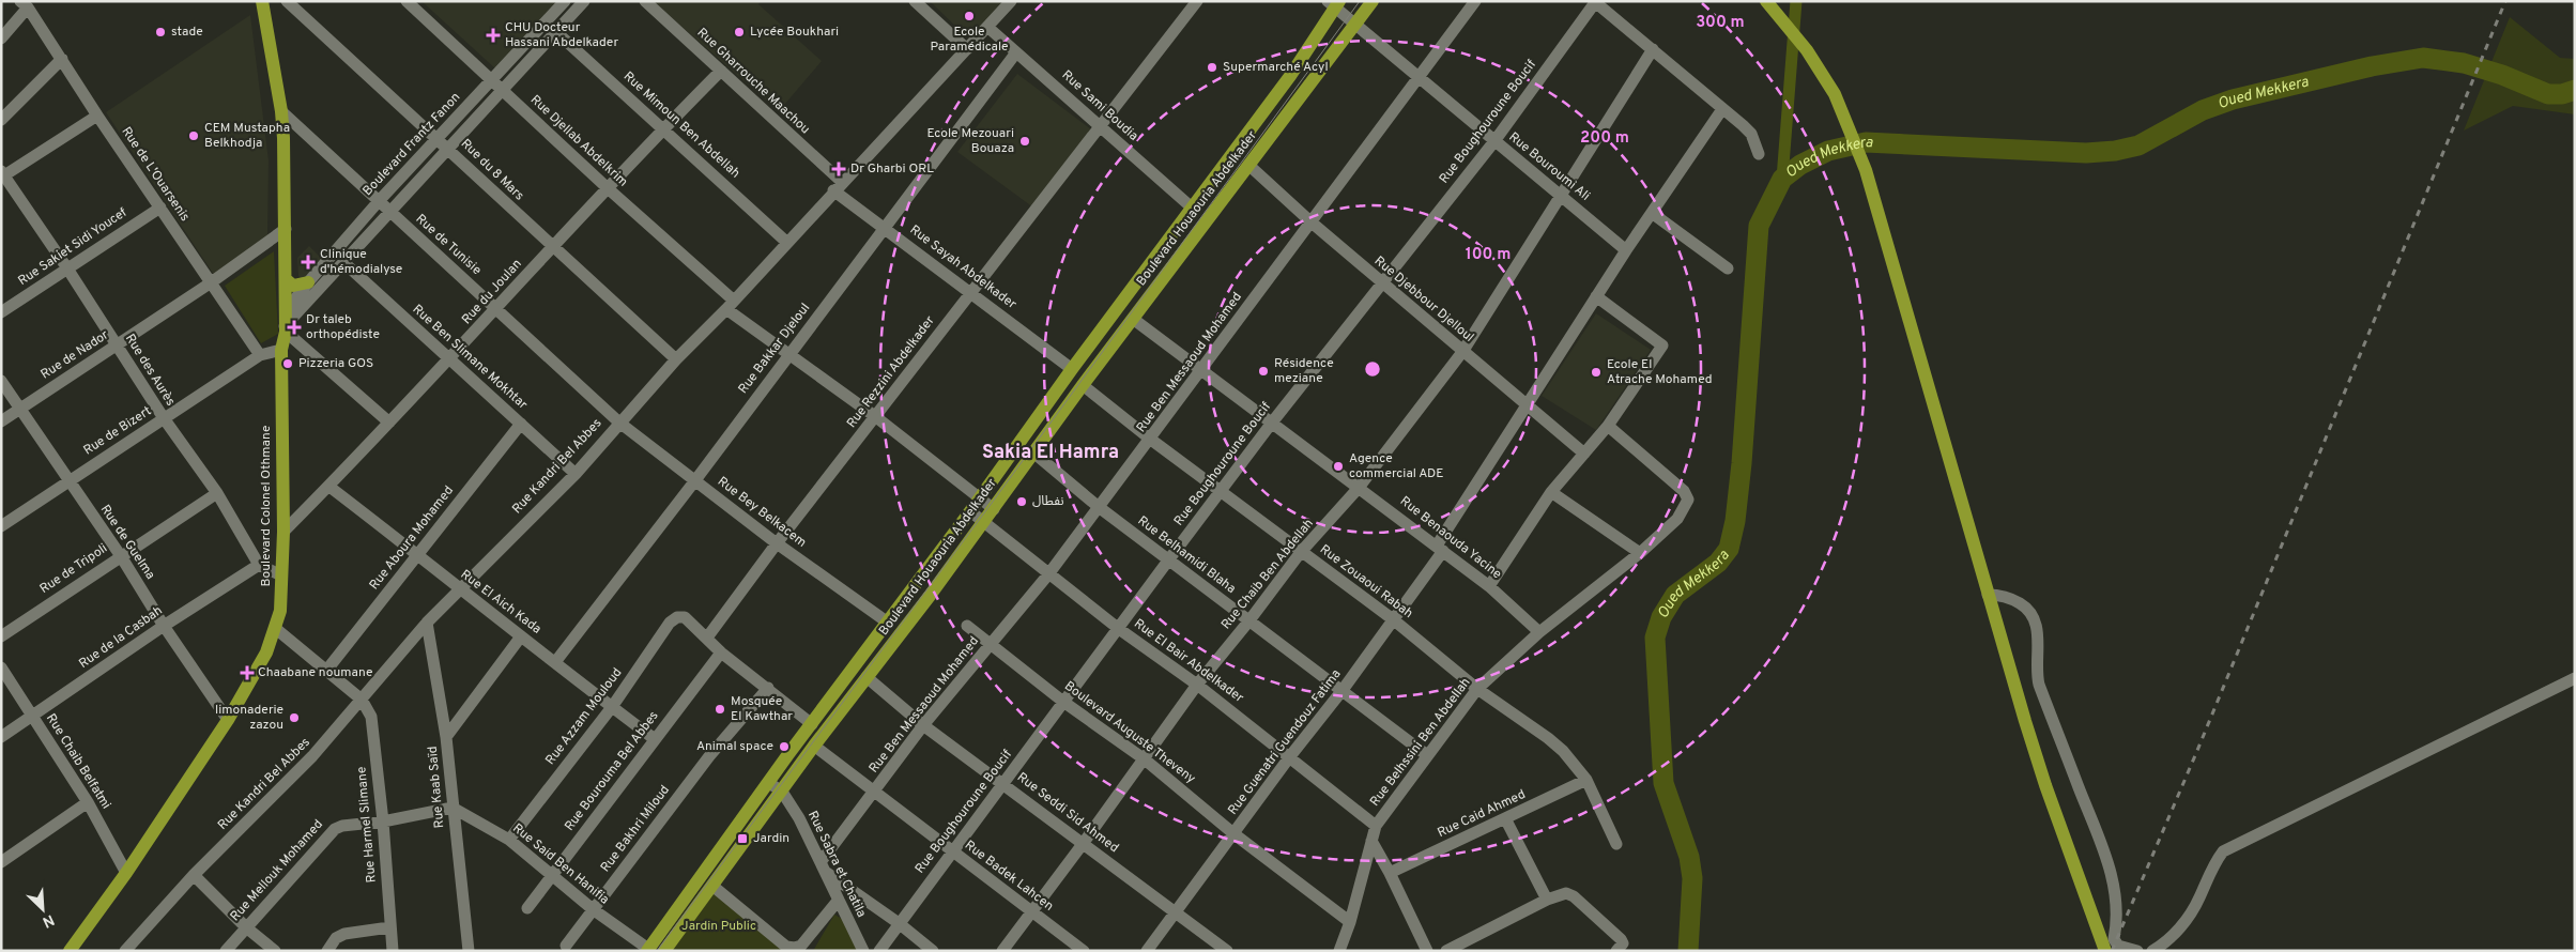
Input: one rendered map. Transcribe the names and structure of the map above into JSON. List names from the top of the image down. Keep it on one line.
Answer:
{"streets":{"main road":["Boulevard Houaouria Abdelkader","Boulevard Colonel Othmane"],"street":["Rue Gharrouche Maachou","Rue Sami Boudia","Rue Boughouroune Boucif","Rue Mimoun Ben Abdellah","Rue Djellab Abdelkrim","Boulevard Frantz Fanon","Rue Bouroumi Ali","Rue du 8 Mars","Rue de L'Ouarsenis","Rue de Tunisie","Rue Sakiet Sidi Youcef","Rue Sayah Abdelkader","Rue du Joulan","Rue Djebbour Djelloul","Rue Bakkar Djeloul","Rue de Nador","Rue Ben Slimane Mokhtar","Rue Ben Messaoud Mohamed","Rue des Aurès","Rue Rezzini Abdelkader","Rue de Bizert","Rue Kandri Bel Abbes","Rue Bey Belkacem","Rue Aboura Mohamed","Rue Benaouda Yacine","Rue de Guelma","Rue Belhamidi Blaha","Rue de Tripoli","Rue Chaib Ben Abdellah","Rue Zouaoui Rabah","Rue El Aich Kada","Rue de la Casbah","Rue El Bair Abdelkader","Rue Azzam Mouloud","Boulevard Auguste Theveny","Rue Guenatri Guendouz Fatima","Rue Belhssini Ben Abdellah","Rue Chaib Belfatmi","Rue Bourouma Bel Abbes","Rue Kaab Saïd","Rue Seddi Sid Ahmed","Rue Caid Ahmed","Rue Harmel Slimane","Rue Bakhri Miloud","Rue Said Ben Hanifia","Rue Sabra et Chatila","Rue Mellouk Mohamed","Rue Badek Lahcen"]},"crossings":[["Rue Gharrouche Maachou","Rue Sayah Abdelkader"],["Rue Gharrouche Maachou","Rue du Joulan"],["Rue Gharrouche Maachou","Rue Kandri Bel Abbes"],["Rue Sami Boudia","Boulevard Houaouria Abdelkader"],["Rue Sami Boudia","Rue Bakkar Djeloul"],["Rue Sami Boudia","Rue Rezzini Abdelkader"],["Rue Sami Boudia","Rue Kandri Bel Abbes"],["Rue Boughouroune Boucif","Rue Bouroumi Ali"],["Rue Boughouroune Boucif","Rue Djebbour Djelloul"],["Rue Boughouroune Boucif","Rue Benaouda Yacine"],["Rue Boughouroune Boucif","Rue Belhamidi Blaha"],["Rue Boughouroune Boucif","Rue Zouaoui Rabah"],["Rue Boughouroune Boucif","Rue El Bair Abdelkader"],["Rue Boughouroune Boucif","Boulevard Auguste Theveny"],["Rue Boughouroune Boucif","Rue Seddi Sid Ahmed"],["Rue Boughouroune Boucif","Rue Badek Lahcen"],["Rue Mimoun Ben Abdellah","Rue du Joulan"],["Rue Mimoun Ben Abdellah","Rue Kandri Bel Abbes"],["Rue Djellab Abdelkrim","Boulevard Frantz Fanon"],["Rue Djellab Abdelkrim","Boulevard Houaouria Abdelkader"],["Rue Djellab Abdelkrim","Rue du Joulan"],["Rue Djellab Abdelkrim","Rue Bakkar Djeloul"],["Rue Djellab Abdelkrim","Rue Rezzini Abdelkader"],["Rue Djellab Abdelkrim","Rue Kandri Bel Abbes"],["Boulevard Frantz Fanon","Rue du 8 Mars"],["Boulevard Frantz Fanon","Rue de Tunisie"],["Boulevard Frantz Fanon","Boulevard Colonel Othmane"],["Rue Bouroumi Ali","Boulevard Houaouria Abdelkader"],["Rue Bouroumi Ali","Rue Ben Messaoud Mohamed"],["Rue Bouroumi Ali","Rue Chaib Ben Abdellah"],["Rue du 8 Mars","Rue du Joulan"],["Rue du 8 Mars","Rue Kandri Bel Abbes"],["Rue de L'Ouarsenis","Rue Sakiet Sidi Youcef"],["Rue de L'Ouarsenis","Rue de Nador"],["Rue de L'Ouarsenis","Rue de Bizert"],["Boulevard Houaouria Abdelkader","Rue Sayah Abdelkader"],["Boulevard Houaouria Abdelkader","Rue Djebbour Djelloul"],["Boulevard Houaouria Abdelkader","Rue Bey Belkacem"],["Boulevard Houaouria Abdelkader","Rue Benaouda Yacine"],["Boulevard Houaouria Abdelkader","Rue Belhamidi Blaha"],["Boulevard Houaouria Abdelkader","Rue Zouaoui Rabah"],["Boulevard Houaouria Abdelkader","Rue El Bair Abdelkader"],["Boulevard Houaouria Abdelkader","Rue Seddi Sid Ahmed"],["Boulevard Houaouria Abdelkader","Rue Said Ben Hanifia"],["Boulevard Houaouria Abdelkader","Rue Sabra et Chatila"],["Boulevard Houaouria Abdelkader","Rue Badek Lahcen"],["Rue de Tunisie","Rue du Joulan"],["Rue de Tunisie","Rue Kandri Bel Abbes"],["Rue de Tunisie","Boulevard Colonel Othmane"],["Rue de Tunisie","Rue Bey Belkacem"],["Rue Sakiet Sidi Youcef","Rue des Aurès"],["Rue Sayah Abdelkader","Rue Bakkar Djeloul"],["Rue Sayah Abdelkader","Rue Rezzini Abdelkader"],["Rue Sayah Abdelkader","Rue Kandri Bel Abbes"],["Rue du Joulan","Rue Ben Slimane Mokhtar"],["Rue du Joulan","Boulevard Colonel Othmane"],["Rue du Joulan","Rue El Aich Kada"],["Rue Djebbour Djelloul","Rue Ben Messaoud Mohamed"],["Rue Djebbour Djelloul","Rue Chaib Ben Abdellah"],["Rue Bakkar Djeloul","Rue Bey Belkacem"],["Rue Bakkar Djeloul","Rue El Aich Kada"],["Rue de Nador","Rue des Aurès"],["Rue de Nador","Boulevard Colonel Othmane"],["Rue de Nador","Rue de Guelma"],["Rue Ben Slimane Mokhtar","Rue Kandri Bel Abbes"],["Rue Ben Slimane Mokhtar","Rue Aboura Mohamed"],["Rue Ben Messaoud Mohamed","Rue Benaouda Yacine"],["Rue Ben Messaoud Mohamed","Rue Belhamidi Blaha"],["Rue Ben Messaoud Mohamed","Rue Zouaoui Rabah"],["Rue Ben Messaoud Mohamed","Rue El Bair Abdelkader"],["Rue Ben Messaoud Mohamed","Boulevard Auguste Theveny"],["Rue Ben Messaoud Mohamed","Rue Seddi Sid Ahmed"],["Rue Ben Messaoud Mohamed","Rue Sabra et Chatila"],["Rue Ben Messaoud Mohamed","Rue Badek Lahcen"],["Rue des Aurès","Rue de Bizert"],["Rue des Aurès","Rue de Tripoli"],["Rue des Aurès","Rue de la Casbah"],["Rue Rezzini Abdelkader","Rue Bey Belkacem"],["Rue Rezzini Abdelkader","Rue Azzam Mouloud"],["Rue de Bizert","Boulevard Colonel Othmane"],["Rue de Bizert","Rue de Guelma"],["Rue Kandri Bel Abbes","Rue Bey Belkacem"],["Rue Kandri Bel Abbes","Rue El Aich Kada"],["Rue Kandri Bel Abbes","Rue Kaab Saïd"],["Rue Kandri Bel Abbes","Rue Harmel Slimane"],["Boulevard Colonel Othmane","Rue de Guelma"],["Boulevard Colonel Othmane","Rue Chaib Belfatmi"],["Rue Aboura Mohamed","Rue El Aich Kada"],["Rue Benaouda Yacine","Rue Chaib Ben Abdellah"],["Rue Benaouda Yacine","Rue Guenatri Guendouz Fatima"],["Rue Benaouda Yacine","Rue Belhssini Ben Abdellah"],["Rue de Guelma","Rue de Tripoli"],["Rue de Guelma","Rue de la Casbah"],["Rue Belhamidi Blaha","Rue Chaib Ben Abdellah"],["Rue Belhamidi Blaha","Rue Guenatri Guendouz Fatima"],["Rue Belhamidi Blaha","Rue Belhssini Ben Abdellah"],["Rue Chaib Ben Abdellah","Rue Zouaoui Rabah"],["Rue Chaib Ben Abdellah","Rue El Bair Abdelkader"],["Rue Chaib Ben Abdellah","Boulevard Auguste Theveny"],["Rue Chaib Ben Abdellah","Rue Seddi Sid Ahmed"],["Rue Chaib Ben Abdellah","Rue Badek Lahcen"],["Rue Zouaoui Rabah","Rue Guenatri Guendouz Fatima"],["Rue Zouaoui Rabah","Rue Belhssini Ben Abdellah"],["Rue Zouaoui Rabah","Rue Caid Ahmed"],["Rue El Aich Kada","Rue Azzam Mouloud"],["Rue El Aich Kada","Rue Bourouma Bel Abbes"],["Rue de la Casbah","Rue Chaib Belfatmi"],["Rue El Bair Abdelkader","Rue Guenatri Guendouz Fatima"],["Rue El Bair Abdelkader","Rue Belhssini Ben Abdellah"],["Rue Azzam Mouloud","Rue Said Ben Hanifia"],["Boulevard Auguste Theveny","Rue Guenatri Guendouz Fatima"],["Boulevard Auguste Theveny","Rue Belhssini Ben Abdellah"],["Rue Guenatri Guendouz Fatima","Rue Seddi Sid Ahmed"],["Rue Bourouma Bel Abbes","Rue Said Ben Hanifia"],["Rue Kaab Saïd","Rue Said Ben Hanifia"],["Rue Kaab Saïd","Rue Mellouk Mohamed"],["Rue Harmel Slimane","Rue Mellouk Mohamed"],["Rue Bakhri Miloud","Rue Said Ben Hanifia"],["Rue Said Ben Hanifia","Rue Mellouk Mohamed"]],"districts":["Sakia El Hamra"],"water":["Oued Mekkera"],"parks":["Jardin Public"],"places":{"other":["Ecole Paramédicale","stade","Lycée Boukhari","Supermarché Acyl","CEM Mustapha Belkhodja","Ecole Mezouari Bouaza","Pizzeria GOS","Résidence meziane","Ecole El Atrache Mohamed","Agence commercial ADE","نفطال","Mosquée El Kawthar","limonaderie zazou","Animal space"],"health":["CHU Docteur Hassani Abdelkader","Dr Gharbi ORL","Clinique d'hémodialyse","Dr taleb orthopédiste","Chaabane noumane"],"transit":["Jardin"]},"north":"bottom right","rings":["300 m","200 m","100 m"]}
